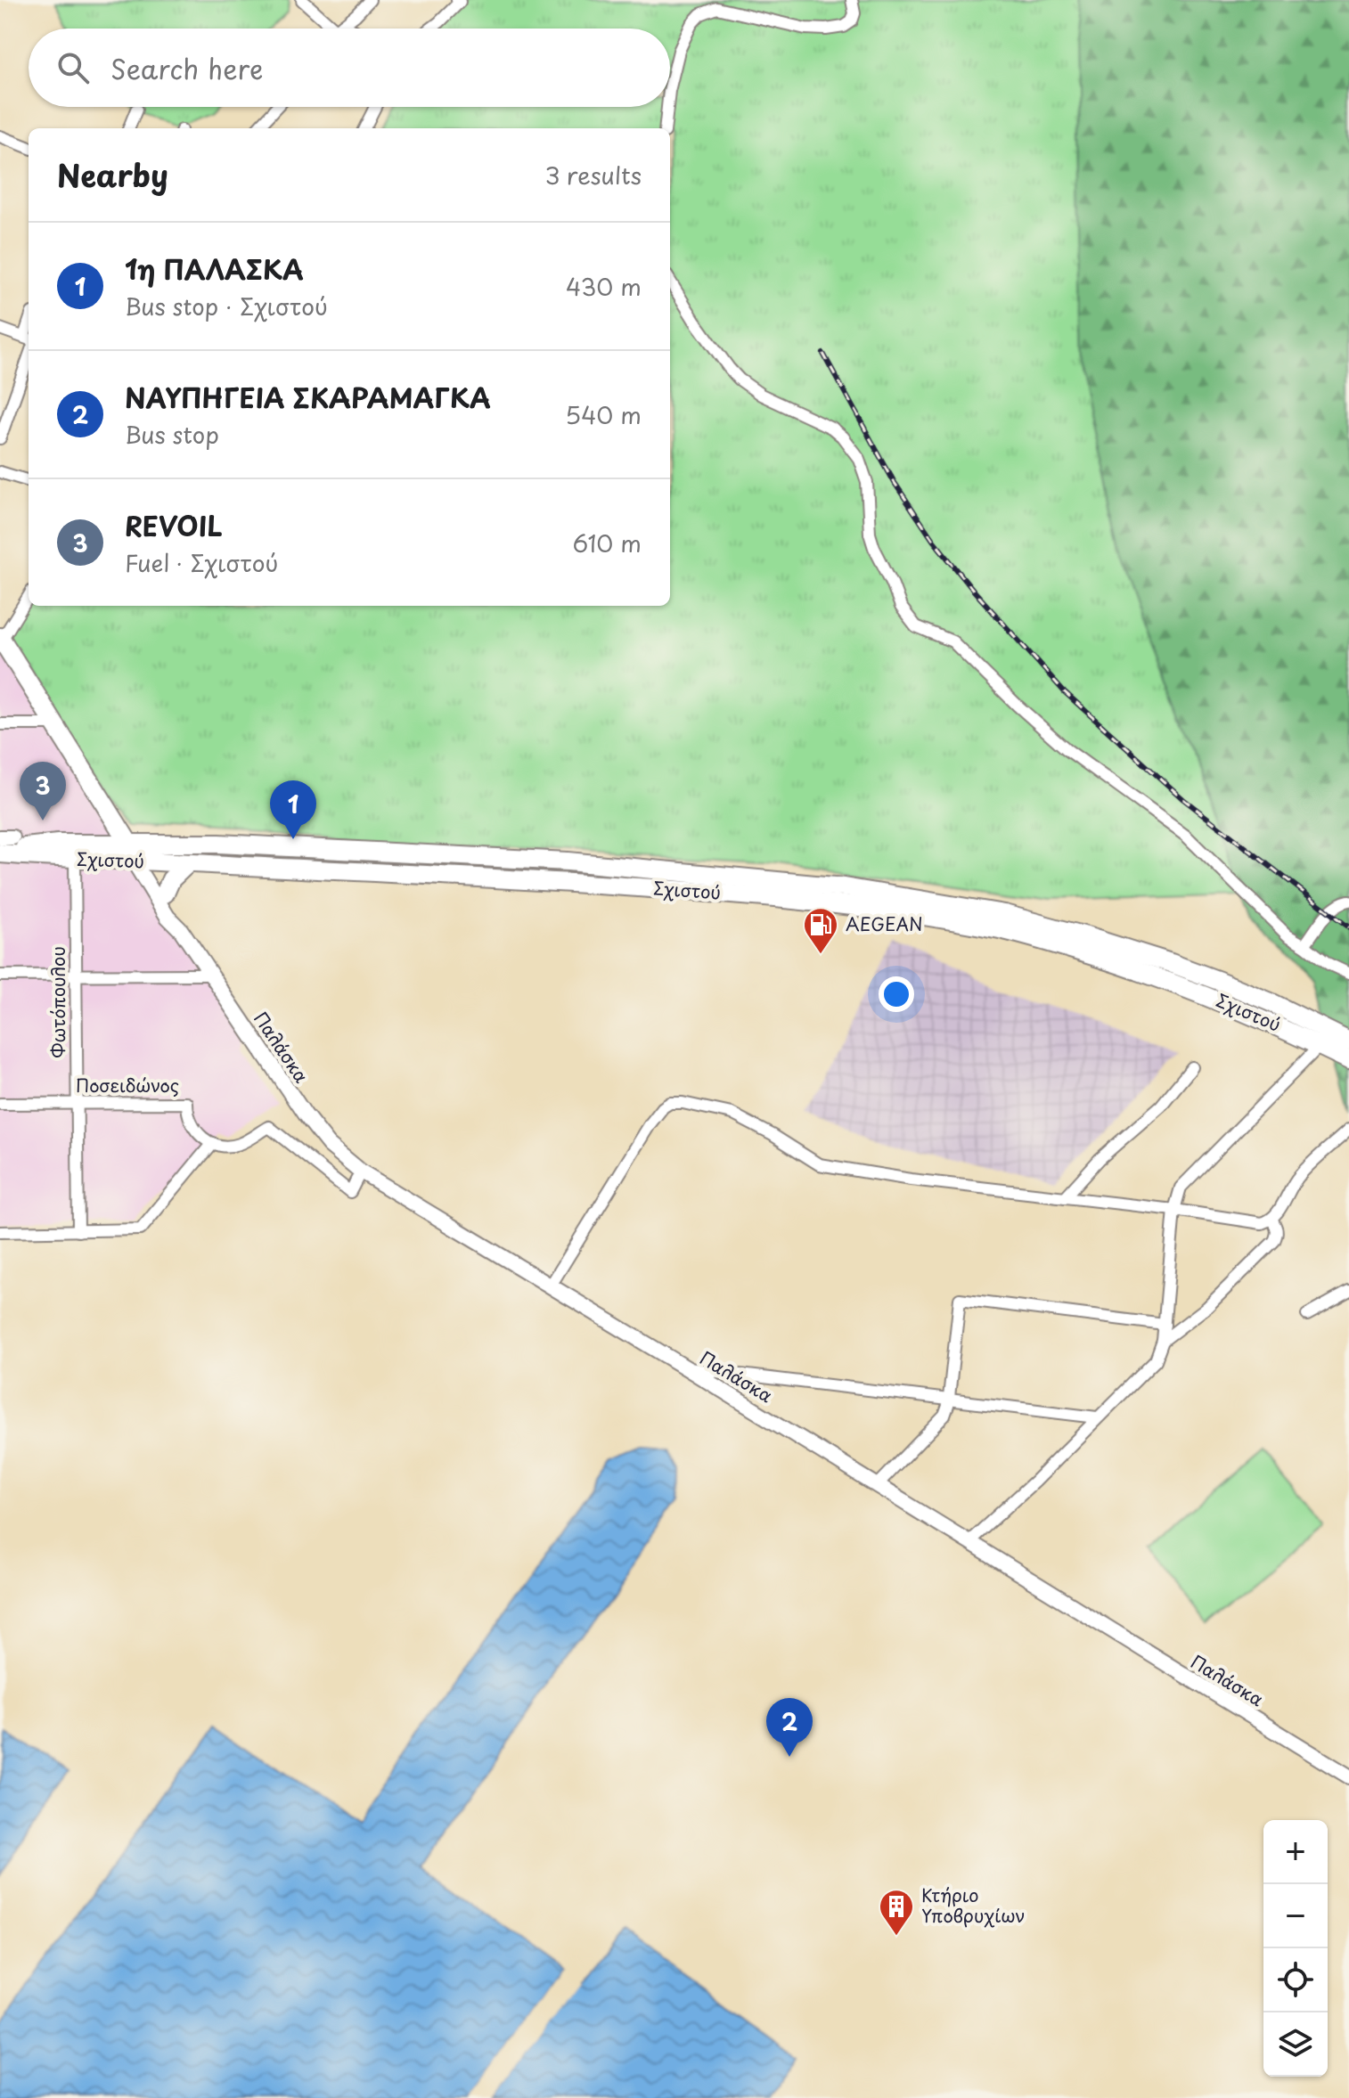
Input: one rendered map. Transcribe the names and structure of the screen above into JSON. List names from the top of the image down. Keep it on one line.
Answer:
{"streets":{"main road":["Σχιστού"],"street":["Φωτόπουλου","Παλάσκα","Ποσειδώνος"]},"crossings":[["Σχιστού","Φωτόπουλου"],["Σχιστού","Παλάσκα"],["Φωτόπουλου","Ποσειδώνος"]],"places":{"fuel station":["AEGEAN"],"building":["Κτήριο Υποβρυχίων"]},"page":{"search":"Search here","heading":["Nearby","3 results"],"list":[{"mark":"1","name":"1η ΠΑΛΑΣΚΑ","note":"Bus stop · Σχιστού","value":"430 m"},{"mark":"2","name":"ΝΑΥΠΗΓΕΙΑ ΣΚΑΡΑΜΑΓΚΑ","note":"Bus stop","value":"540 m"},{"mark":"3","name":"REVOIL","note":"Fuel · Σχιστού","value":"610 m"}],"pins":["3","1","2"],"map_buttons":["+","−"]}}
